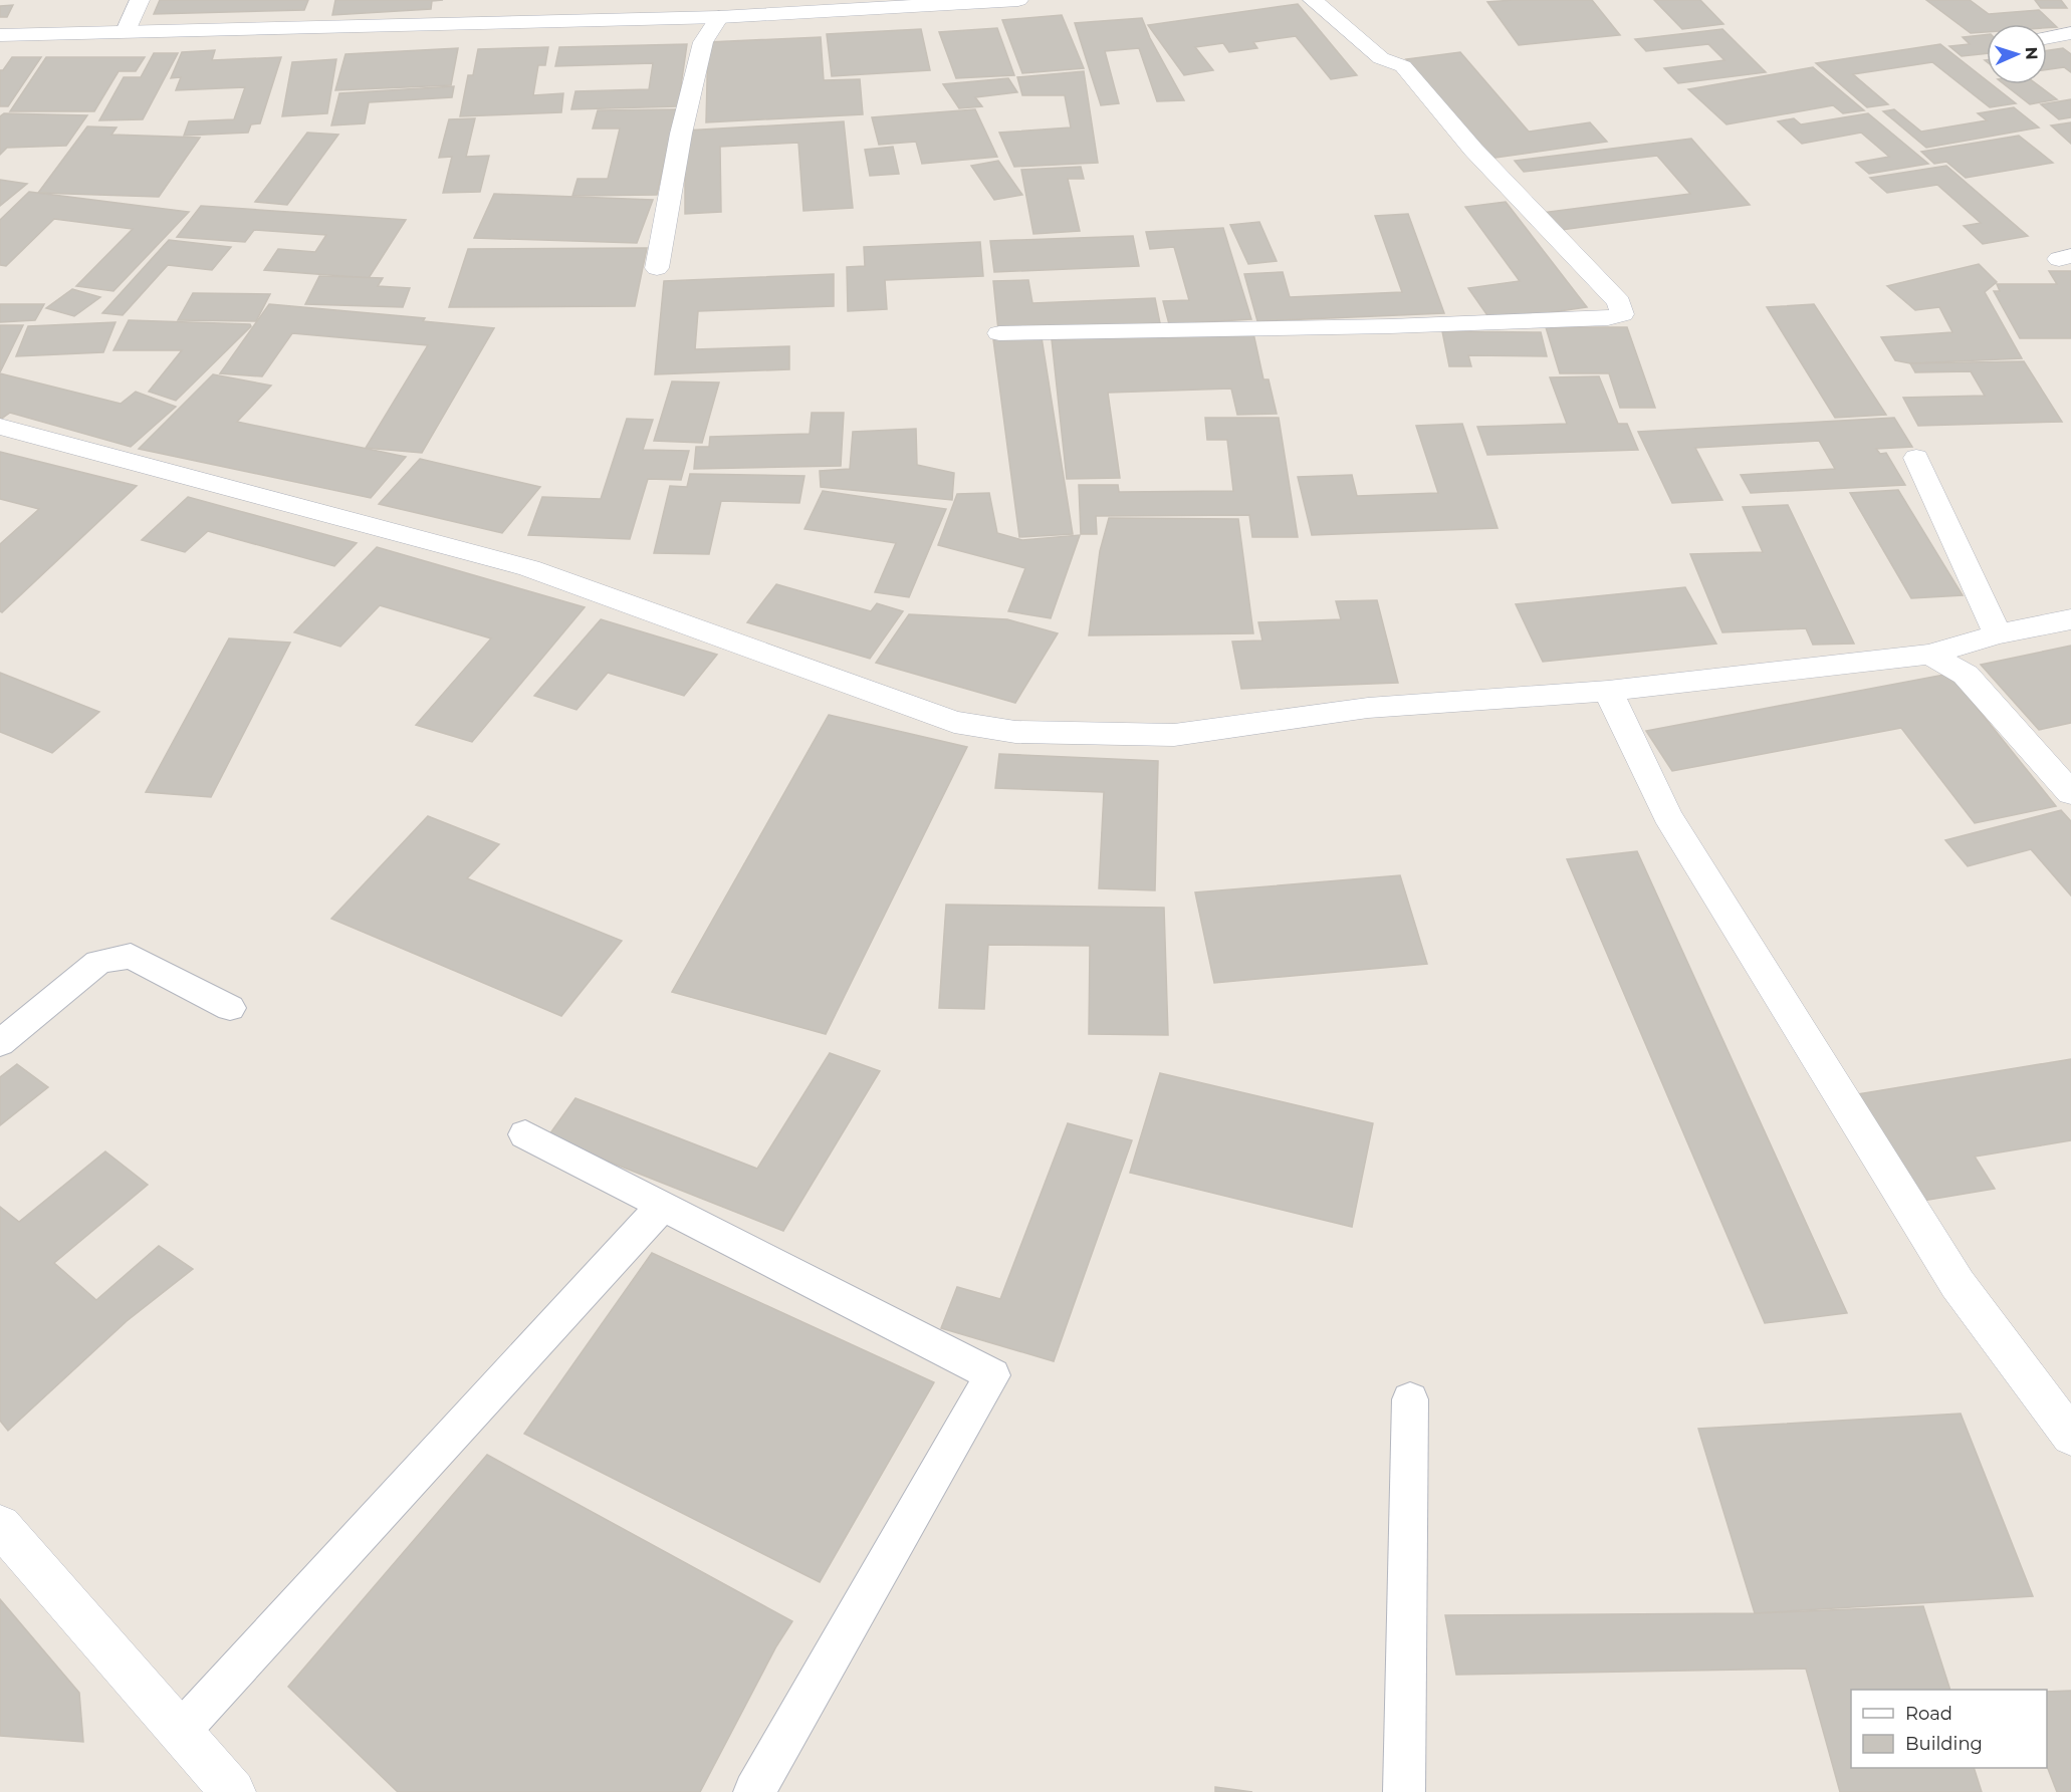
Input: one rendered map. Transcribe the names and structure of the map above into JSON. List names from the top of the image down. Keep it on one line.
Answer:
{"legend":["Road","Building"],"north":"right"}
